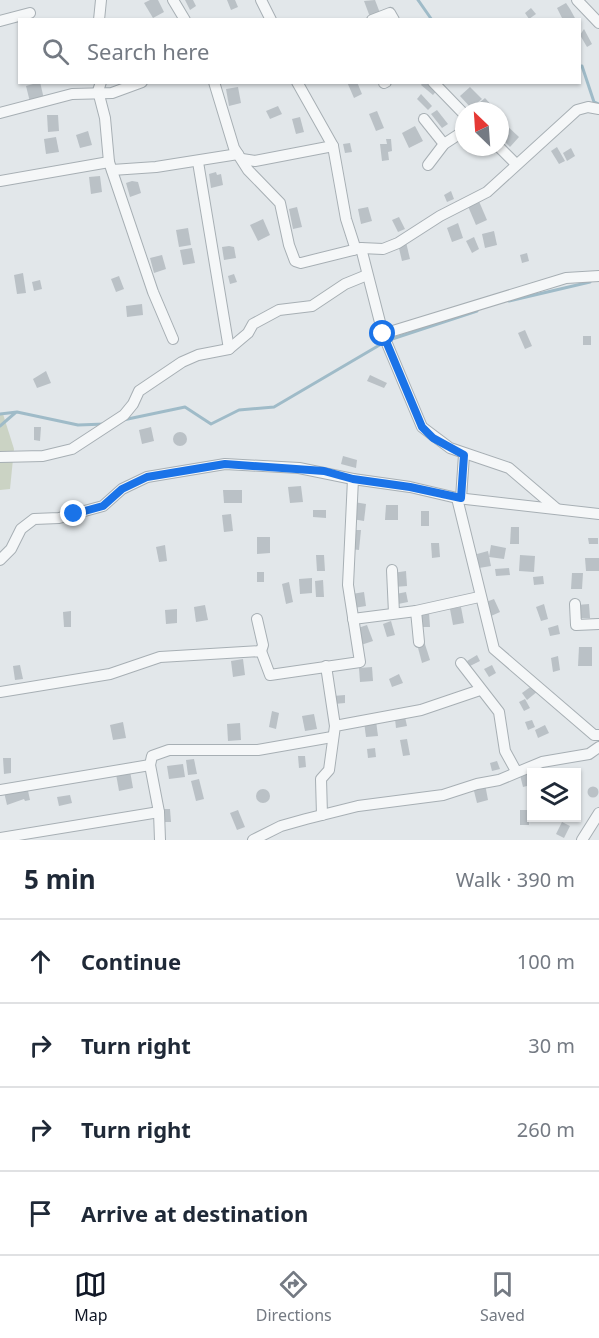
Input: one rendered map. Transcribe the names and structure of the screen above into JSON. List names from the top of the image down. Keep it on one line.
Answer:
{"north":"top left","page":{"search":"Search here","heading":["5 min","Walk · 390 m"],"list":[["Continue","100 m"],["Turn right","30 m"],["Turn right","260 m"],"Arrive at destination"],"nav":["Map","Directions","Saved"]}}
